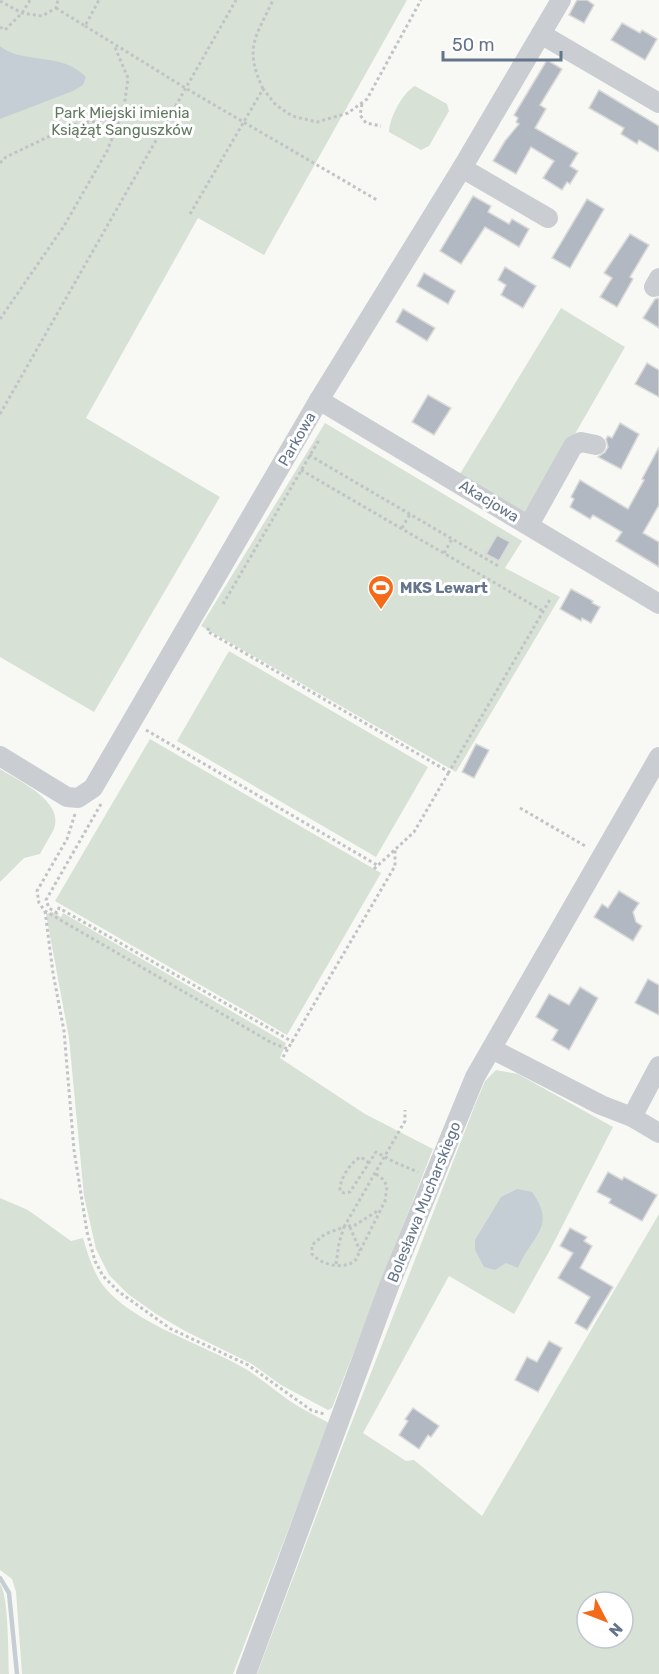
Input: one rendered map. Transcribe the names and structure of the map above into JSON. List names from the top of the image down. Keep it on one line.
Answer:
{"streets":{"street":["Parkowa","Akacjowa","Bolesława Mucharskiego"]},"crossings":[["Parkowa","Akacjowa"]],"parks":["Park Miejski imienia Książąt Sanguszków"],"places":{"sports":["MKS Lewart"]},"scale_bar":"50 m","north":"bottom right"}
